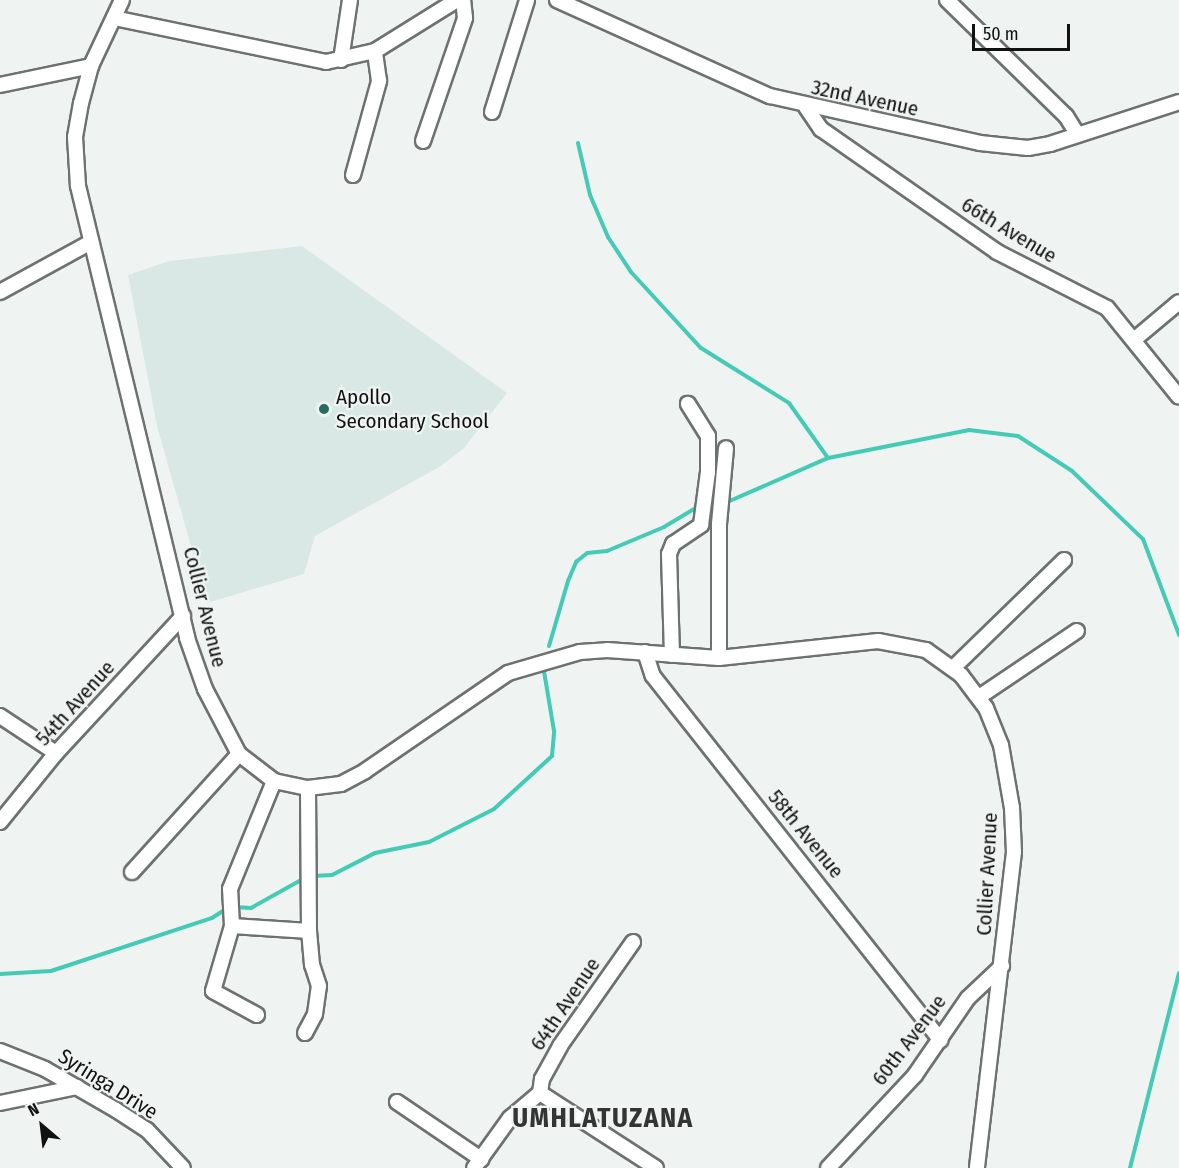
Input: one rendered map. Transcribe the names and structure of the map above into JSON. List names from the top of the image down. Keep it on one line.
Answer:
{"streets":{"street":["32nd Avenue","66th Avenue","Collier Avenue","54th Avenue","58th Avenue","64th Avenue","60th Avenue","Syringa Drive"]},"crossings":[["32nd Avenue","66th Avenue"],["Collier Avenue","54th Avenue"],["Collier Avenue","58th Avenue"],["Collier Avenue","60th Avenue"],["58th Avenue","60th Avenue"]],"districts":["UMHLATUZANA"],"places":["Apollo Secondary School"],"scale_bar":"50 m","north":"top left"}
